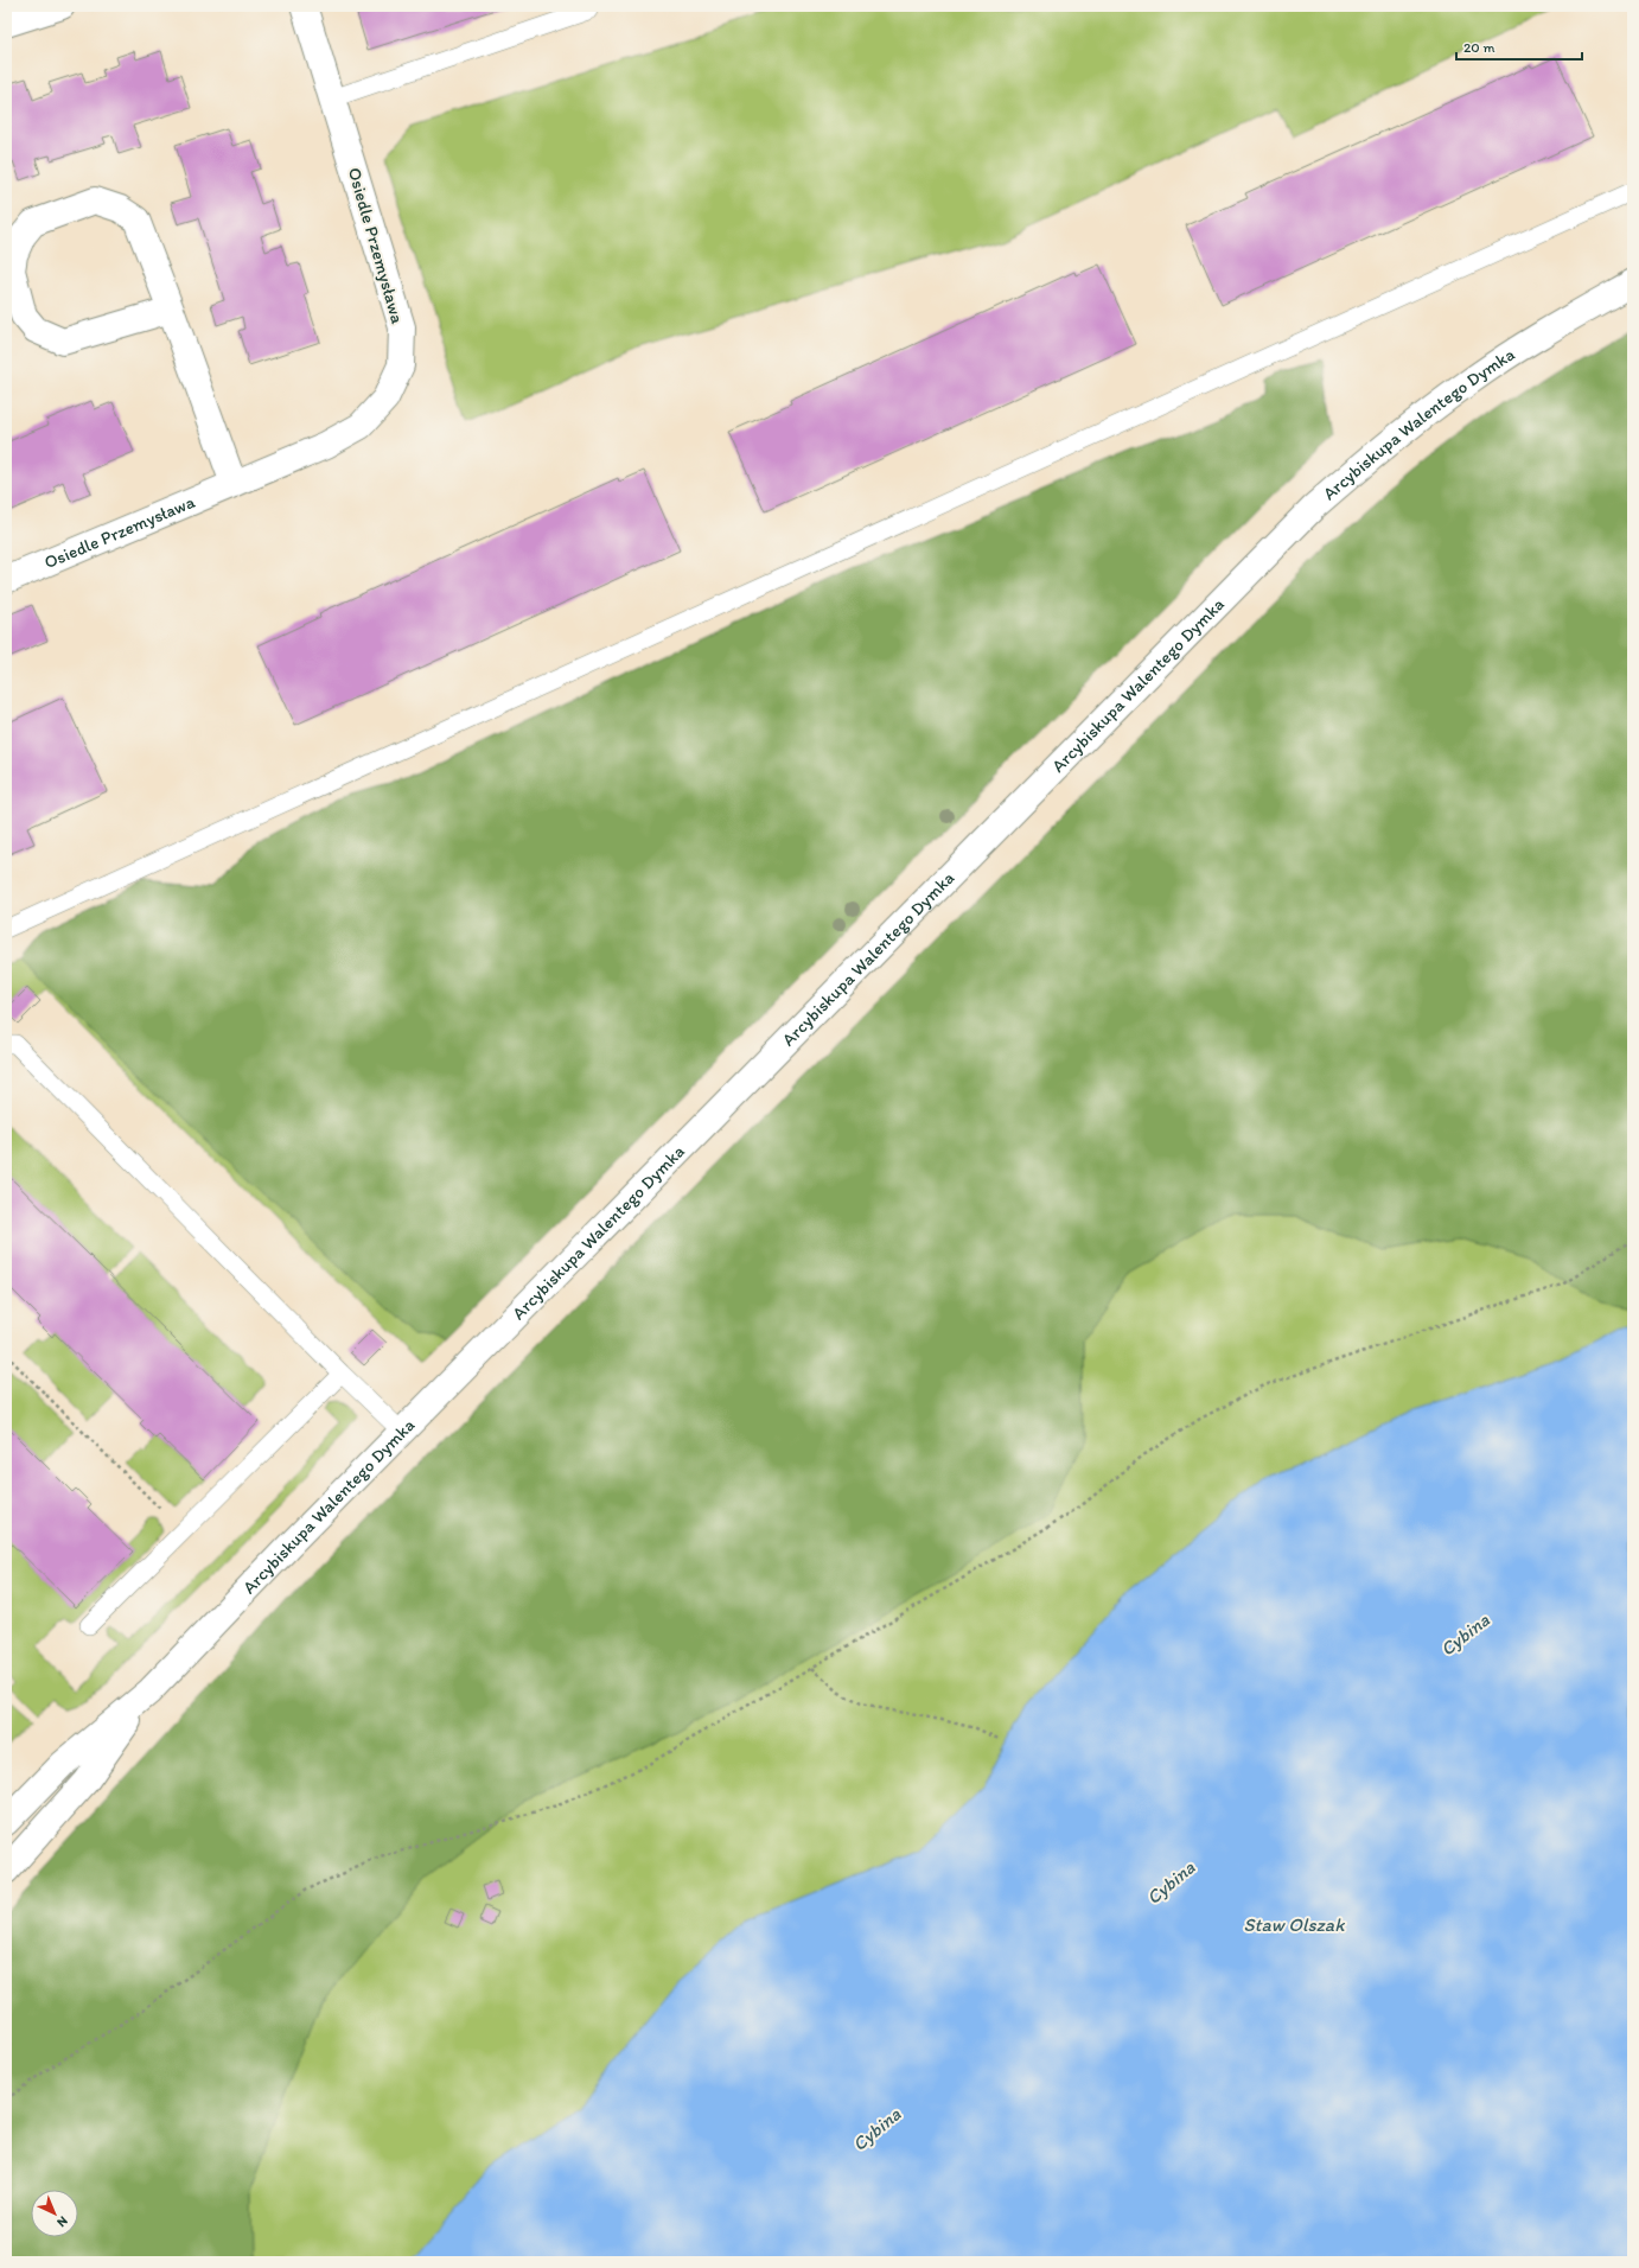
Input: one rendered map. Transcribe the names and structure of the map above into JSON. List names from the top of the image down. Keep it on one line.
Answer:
{"streets":{"street":["Osiedle Przemysława","Arcybiskupa Walentego Dymka"]},"water":["Cybina","Staw Olszak"],"scale_bar":"20 m","north":"bottom right"}
